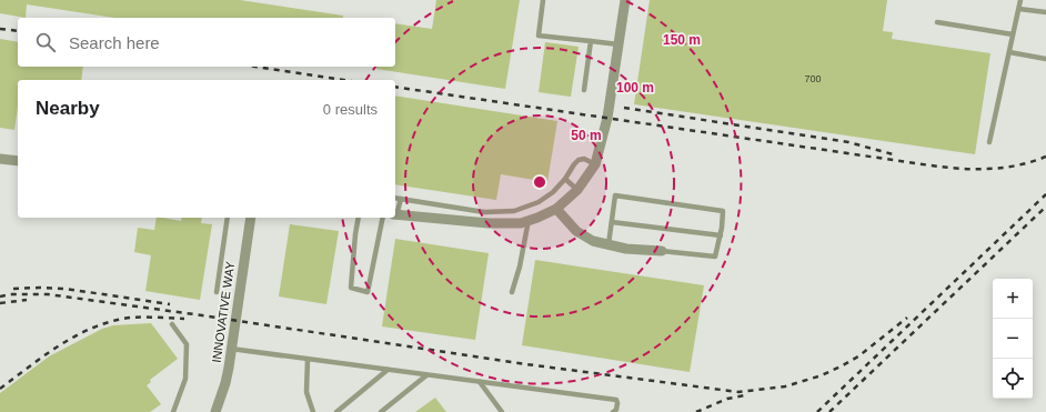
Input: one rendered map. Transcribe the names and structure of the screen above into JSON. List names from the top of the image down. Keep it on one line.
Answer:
{"streets":{"street":["INNOVATIVE WAY"]},"house_numbers":["700"],"page":{"search":"Search here","heading":["Nearby","0 results"],"map_buttons":["+","−"]},"rings":["150 m","100 m","50 m"]}
